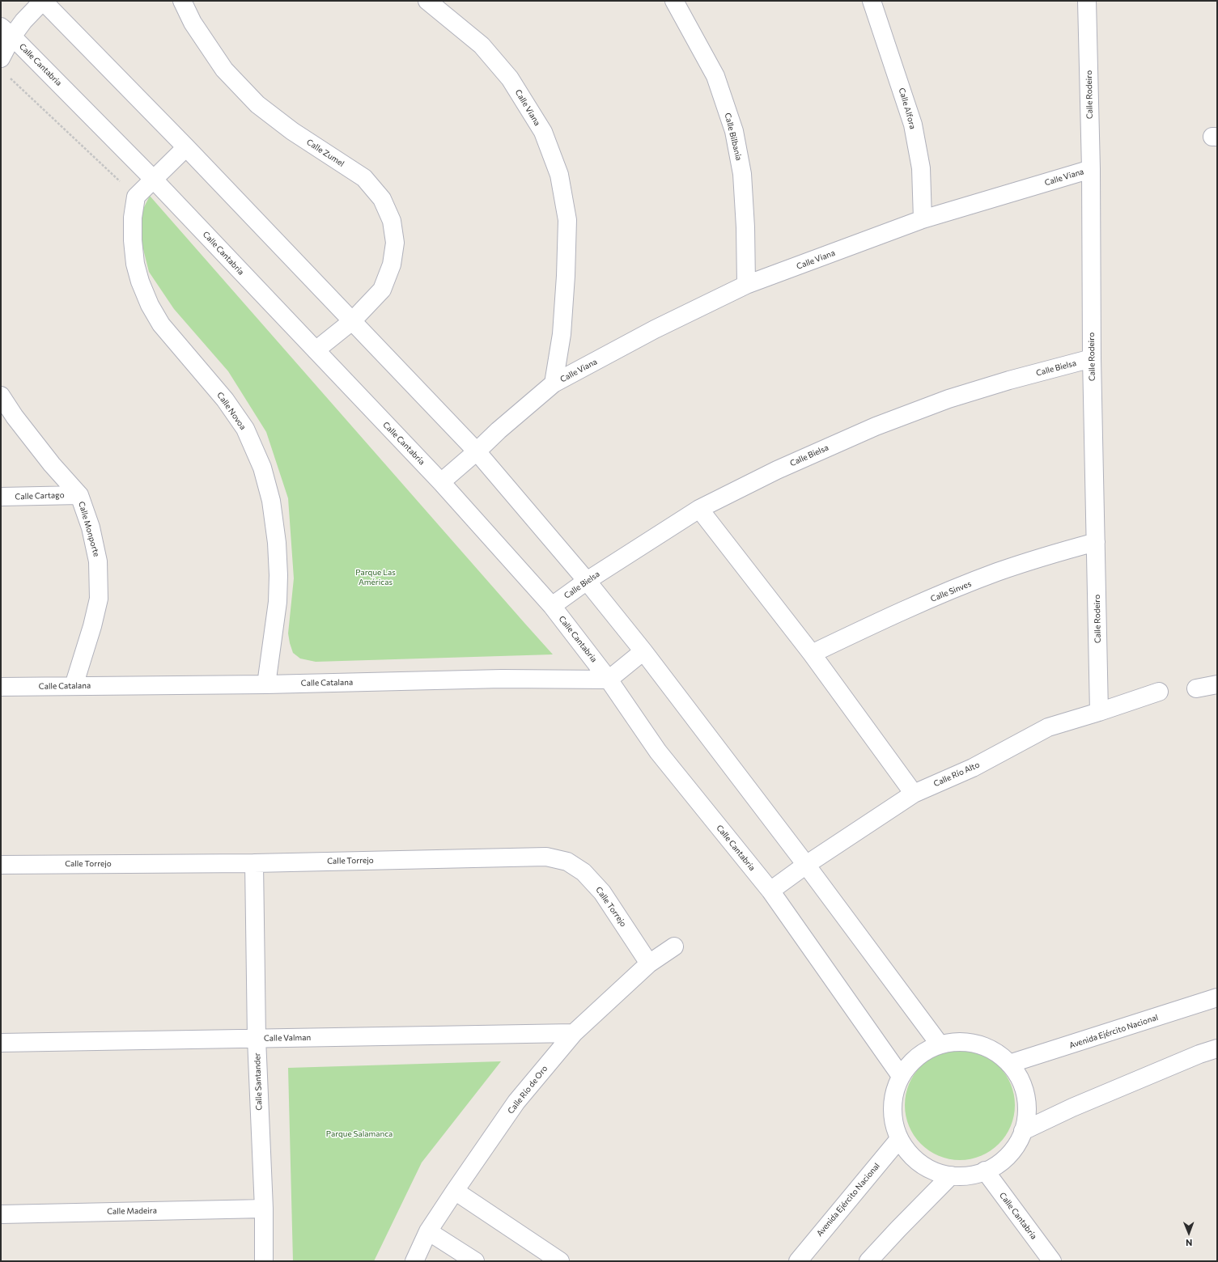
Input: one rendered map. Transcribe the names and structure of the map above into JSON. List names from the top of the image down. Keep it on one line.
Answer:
{"streets":{"street":["Calle Cantabria","Calle Rodeiro","Calle Viana","Calle Alfora","Calle Bilbania","Calle Zumel","Calle Bielsa","Calle Novoa","Calle Cartago","Calle Monporte","Calle Sinves","Calle Catalana","Calle Río Alto","Calle Torrejo","Avenida Ejército Nacional","Calle Valman","Calle Santander","Calle Río de Oro","Calle Madeira"]},"crossings":[["Calle Cantabria","Calle Viana"],["Calle Cantabria","Calle Zumel"],["Calle Cantabria","Calle Bielsa"],["Calle Cantabria","Calle Catalana"],["Calle Cantabria","Calle Río Alto"],["Calle Rodeiro","Calle Viana"],["Calle Rodeiro","Calle Bielsa"],["Calle Rodeiro","Calle Sinves"],["Calle Rodeiro","Calle Río Alto"],["Calle Viana","Calle Alfora"],["Calle Viana","Calle Bilbania"],["Calle Novoa","Calle Catalana"],["Calle Cartago","Calle Monporte"],["Calle Monporte","Calle Catalana"],["Calle Torrejo","Calle Santander"],["Calle Torrejo","Calle Río de Oro"],["Calle Valman","Calle Santander"],["Calle Valman","Calle Río de Oro"],["Calle Santander","Calle Madeira"]],"parks":["Parque Las Américas","Parque Salamanca"],"north":"bottom"}
